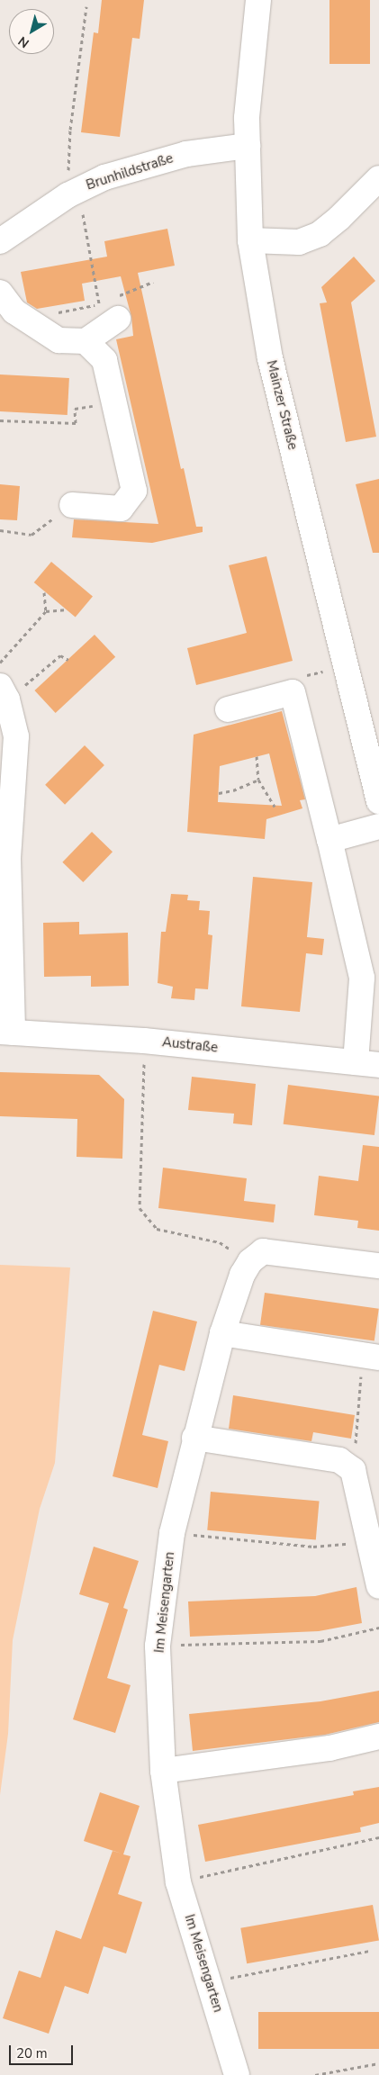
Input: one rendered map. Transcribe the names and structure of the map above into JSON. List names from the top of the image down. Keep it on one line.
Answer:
{"streets":{"street":["Brunhildstraße","Mainzer Straße","Austraße","Im Meisengarten"]},"crossings":[["Brunhildstraße","Mainzer Straße"]],"scale_bar":"20 m","north":"bottom left"}
